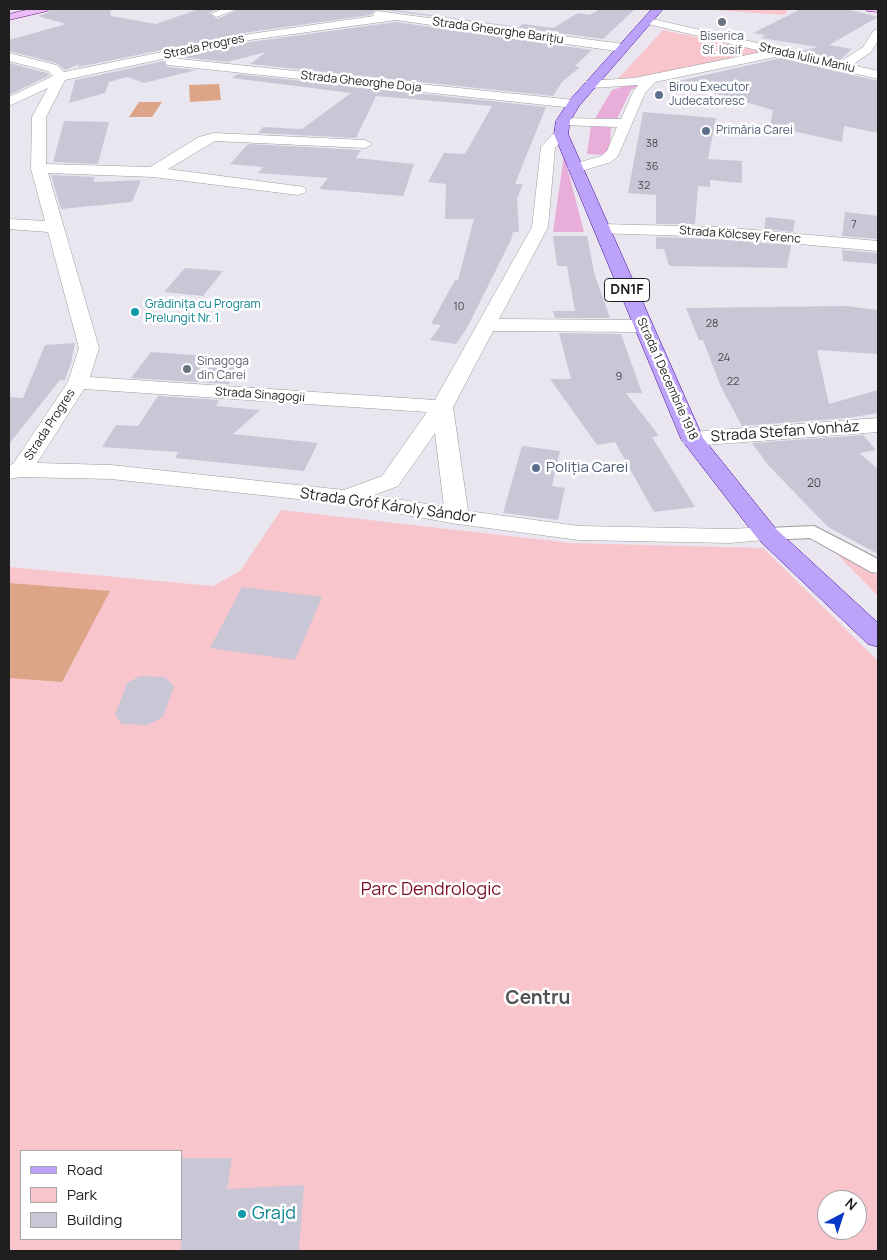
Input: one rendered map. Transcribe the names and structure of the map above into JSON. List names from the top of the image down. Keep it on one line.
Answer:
{"streets":{"main road":["DN1F","Strada 1 Decembrie 1918"],"street":["Strada Gheorghe Barițiu","Strada Progres","Strada Iuliu Maniu","Strada Gheorghe Doja","Strada Kölcsey Ferenc","Strada Sinagogii","Strada Stefan Vonház","Strada Gróf Károly Sándor"]},"crossings":[["Strada Gheorghe Barițiu","Strada Progres"],["Strada Progres","Strada Gheorghe Doja"],["Strada Progres","Strada Sinagogii"],["Strada Progres","Strada Gróf Károly Sándor"],["Strada Kölcsey Ferenc","Strada 1 Decembrie 1918"],["Strada 1 Decembrie 1918","Strada Stefan Vonház"],["Strada 1 Decembrie 1918","Strada Gróf Károly Sándor"]],"districts":["Centru"],"parks":["Parc Dendrologic"],"places":["Biserica Sf. Iosif","Birou Executor Judecatoresc","Primăria Carei","Grădinița cu Program Prelungit Nr. 1","Sinagoga din Carei","Poliția Carei","Grajd"],"house_numbers":["38","36","32","7","10","28","24","9","22","20"],"legend":["Road","Park","Building"],"north":"top right"}
